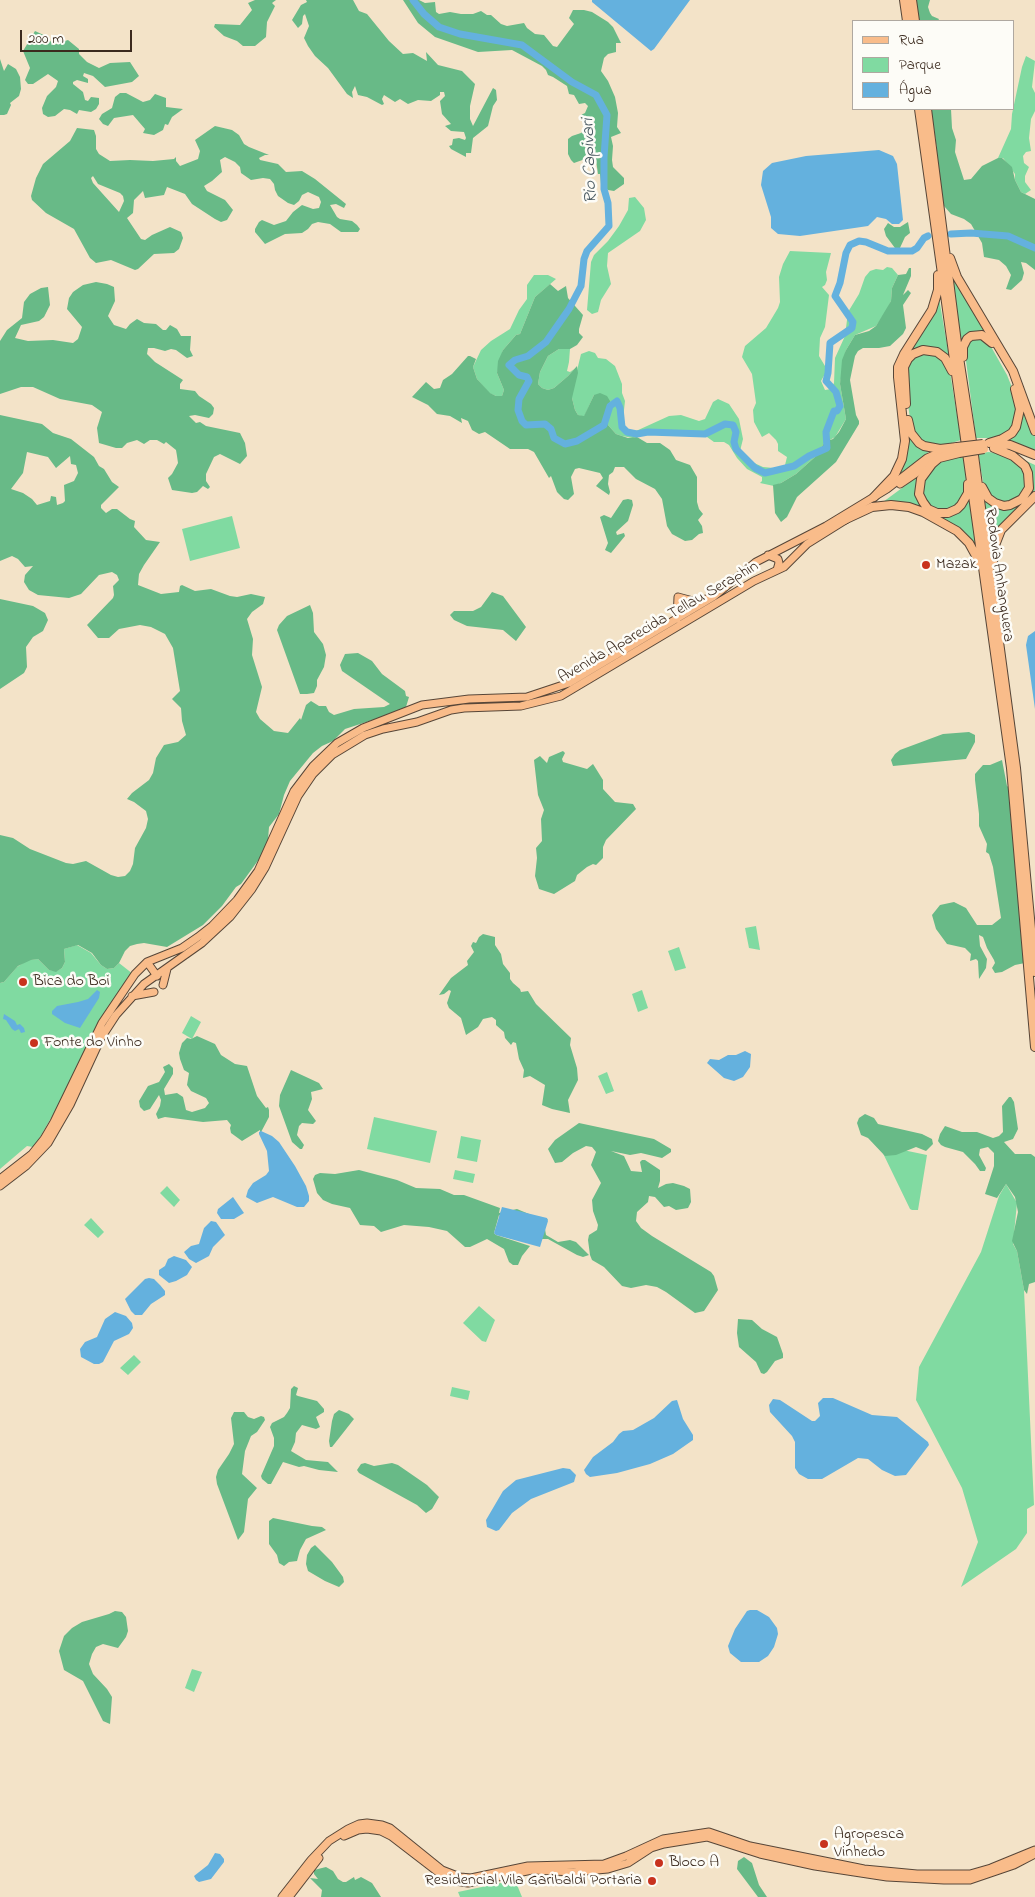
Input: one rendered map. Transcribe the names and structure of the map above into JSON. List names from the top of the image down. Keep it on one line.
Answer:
{"streets":{"highway":["Rodovia Anhanguera","Avenida Aparecida Tellau Seraphin"]},"water":["Rio Capivari"],"places":["Mazak","Bica do Boi","Fonte do Vinho","Agropesca Vinhedo","Bloco A","Residencial Vila Garibaldi Portaria"],"legend":["Rua","Parque","Água"],"scale_bar":"200 m"}
